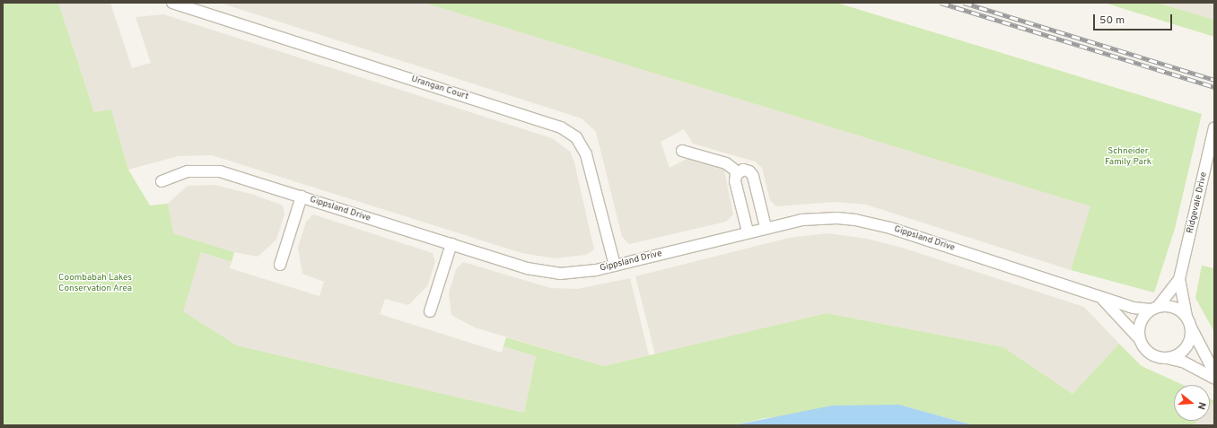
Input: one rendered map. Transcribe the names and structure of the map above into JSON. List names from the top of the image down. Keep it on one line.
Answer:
{"streets":{"street":["Urangan Court","Ridgevale Drive","Gippsland Drive"]},"crossings":[["Urangan Court","Gippsland Drive"],["Ridgevale Drive","Gippsland Drive"]],"parks":["Schneider Family Park","Coombabah Lakes Conservation Area"],"scale_bar":"50 m","north":"right"}
